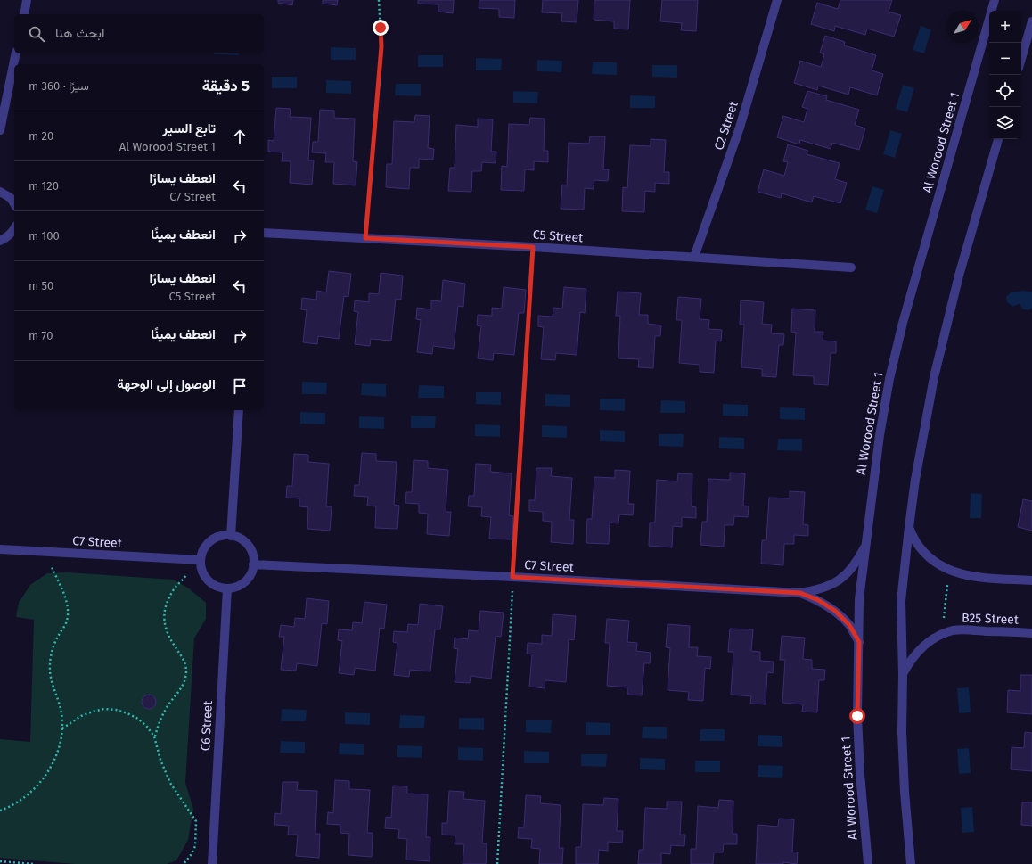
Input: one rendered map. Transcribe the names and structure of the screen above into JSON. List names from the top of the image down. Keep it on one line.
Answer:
{"streets":{"street":["C2 Street","Al Worood Street 1","C5 Street","C7 Street","B25 Street","C6 Street"]},"crossings":[["C2 Street","C5 Street"],["Al Worood Street 1","C7 Street"],["C7 Street","C6 Street"]],"north":"top right","page":{"map_buttons":["+","−"],"search":"ابحث هنا","heading":["5 دقيقة","سيرًا · 360 m"],"list":[["تابع السير","Al Worood Street 1","20 m"],["انعطف يسارًا","C7 Street","120 m"],["انعطف يمينًا","100 m"],["انعطف يسارًا","C5 Street","50 m"],["انعطف يمينًا","70 m"],"الوصول إلى الوجهة"]}}
